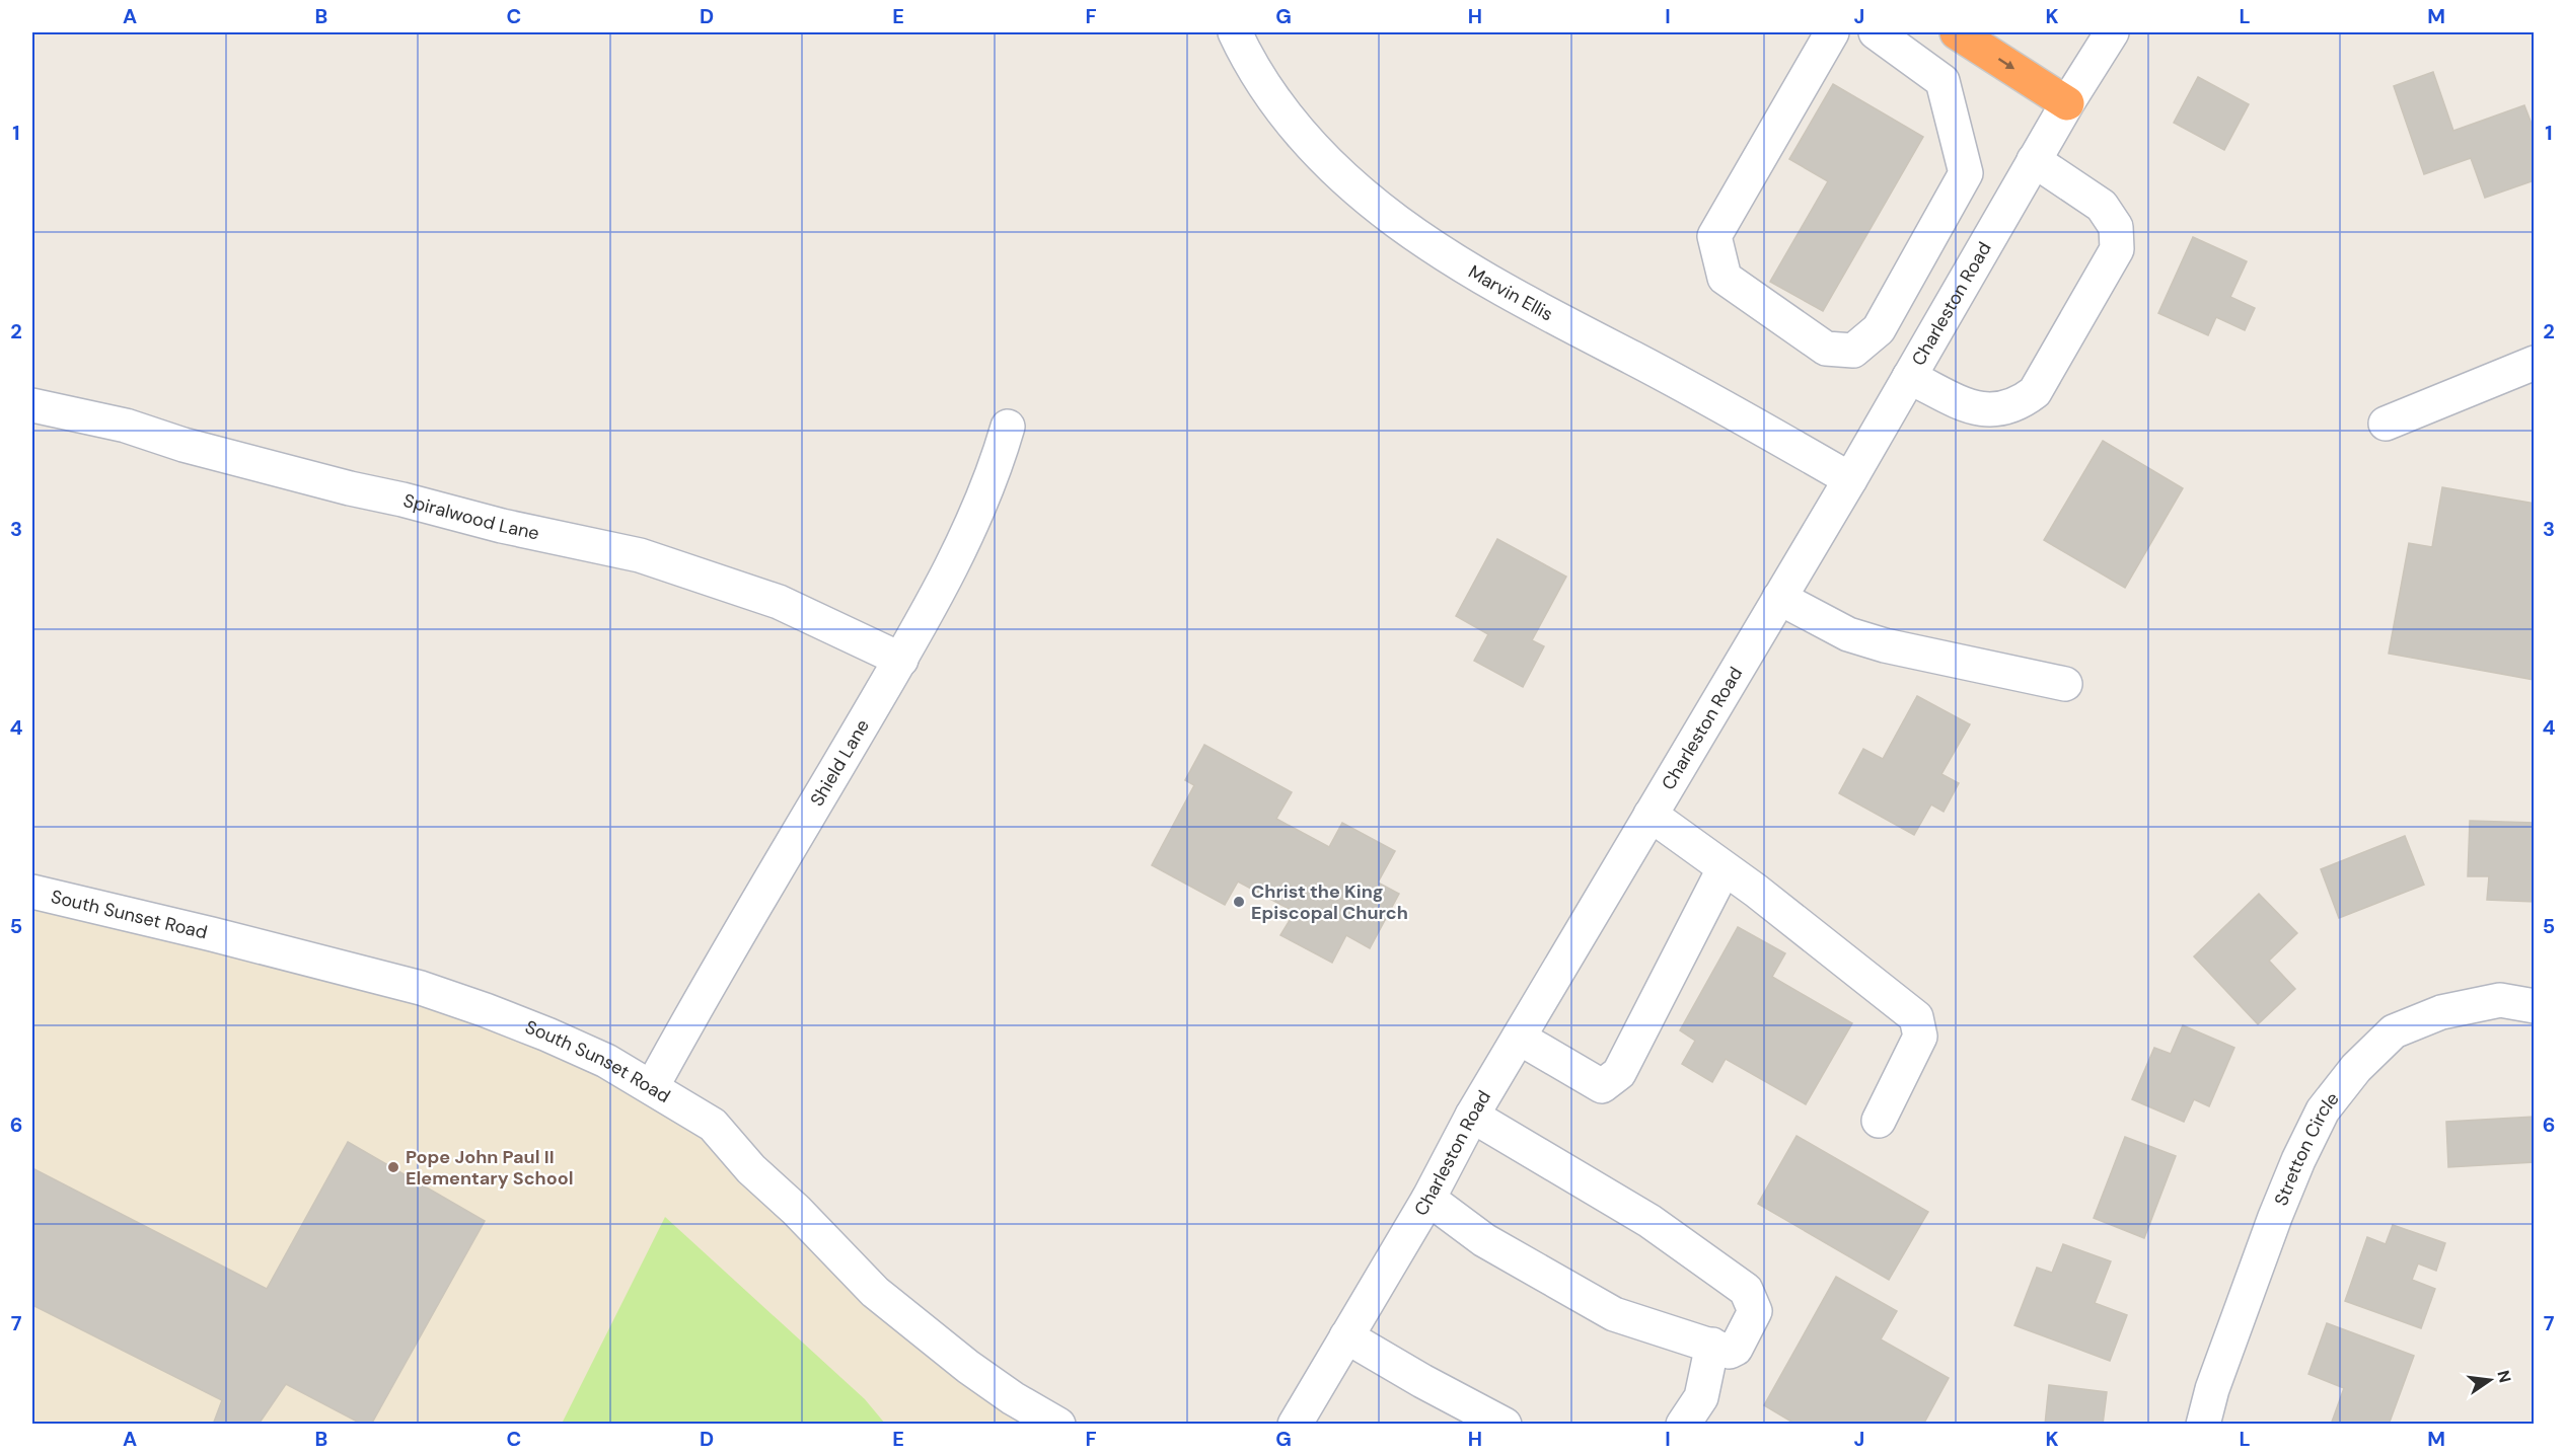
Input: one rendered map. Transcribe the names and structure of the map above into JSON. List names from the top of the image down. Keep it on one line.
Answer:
{"streets":{"street":["Marvin Ellis","Charleston Road","Spiralwood Lane","Shield Lane","South Sunset Road","Stretton Circle"]},"crossings":[["Marvin Ellis","Charleston Road"],["Spiralwood Lane","Shield Lane"],["Shield Lane","South Sunset Road"]],"places":["Christ the King Episcopal Church","Pope John Paul II Elementary School"],"north":"right","grid":{"columns":["A","B","C","D","E","F","G","H","I","J","K","L","M"],"rows":["1","2","3","4","5","6","7"]}}
